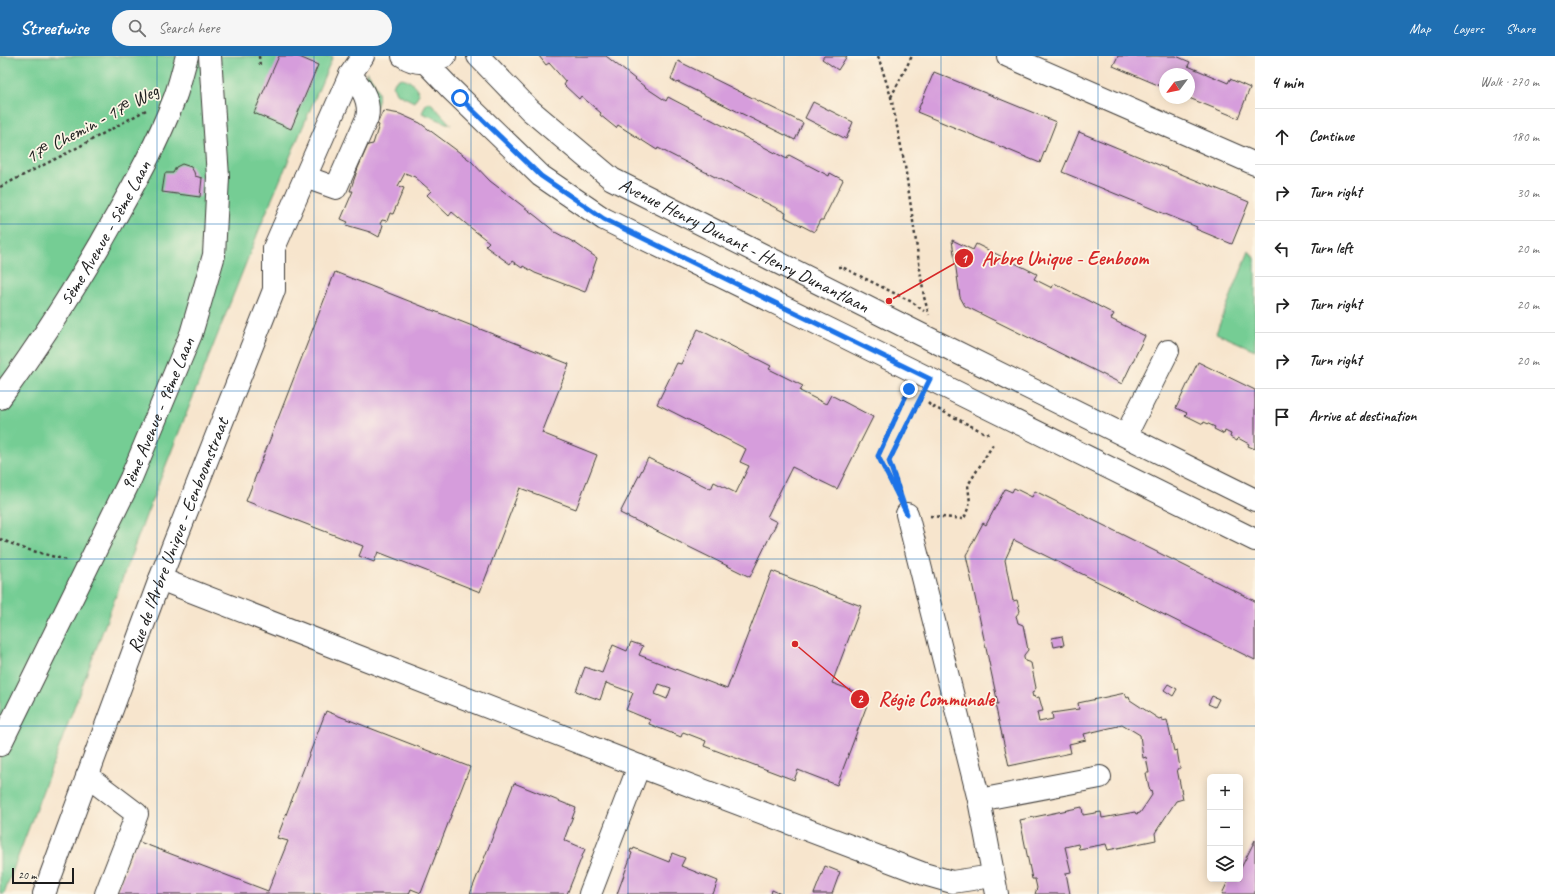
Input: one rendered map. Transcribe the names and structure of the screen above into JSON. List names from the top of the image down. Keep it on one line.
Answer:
{"streets":{"street":["5ème Avenue - 5ème Laan","Avenue Henry Dunant - Henry Dunantlaan","9ème Avenue - 9ème Laan","Rue de l'Arbre Unique - Eenboomstraat"],"path":["17ᵉ Chemin - 17ᵉ Weg"]},"crossings":[["17ᵉ Chemin - 17ᵉ Weg","5ème Avenue - 5ème Laan"]],"places":["Arbre Unique - Eenboom","Régie Communale"],"scale_bar":"20 m","north":"bottom left","page":{"header":"Streetwise","search":"Search here","nav":["Map","Layers","Share"],"heading":["4 min","Walk · 270 m"],"list":[["Continue","180 m"],["Turn right","30 m"],["Turn left","20 m"],["Turn right","20 m"],["Turn right","20 m"],"Arrive at destination"],"map_buttons":["+","−"],"scale":"20 m"}}
